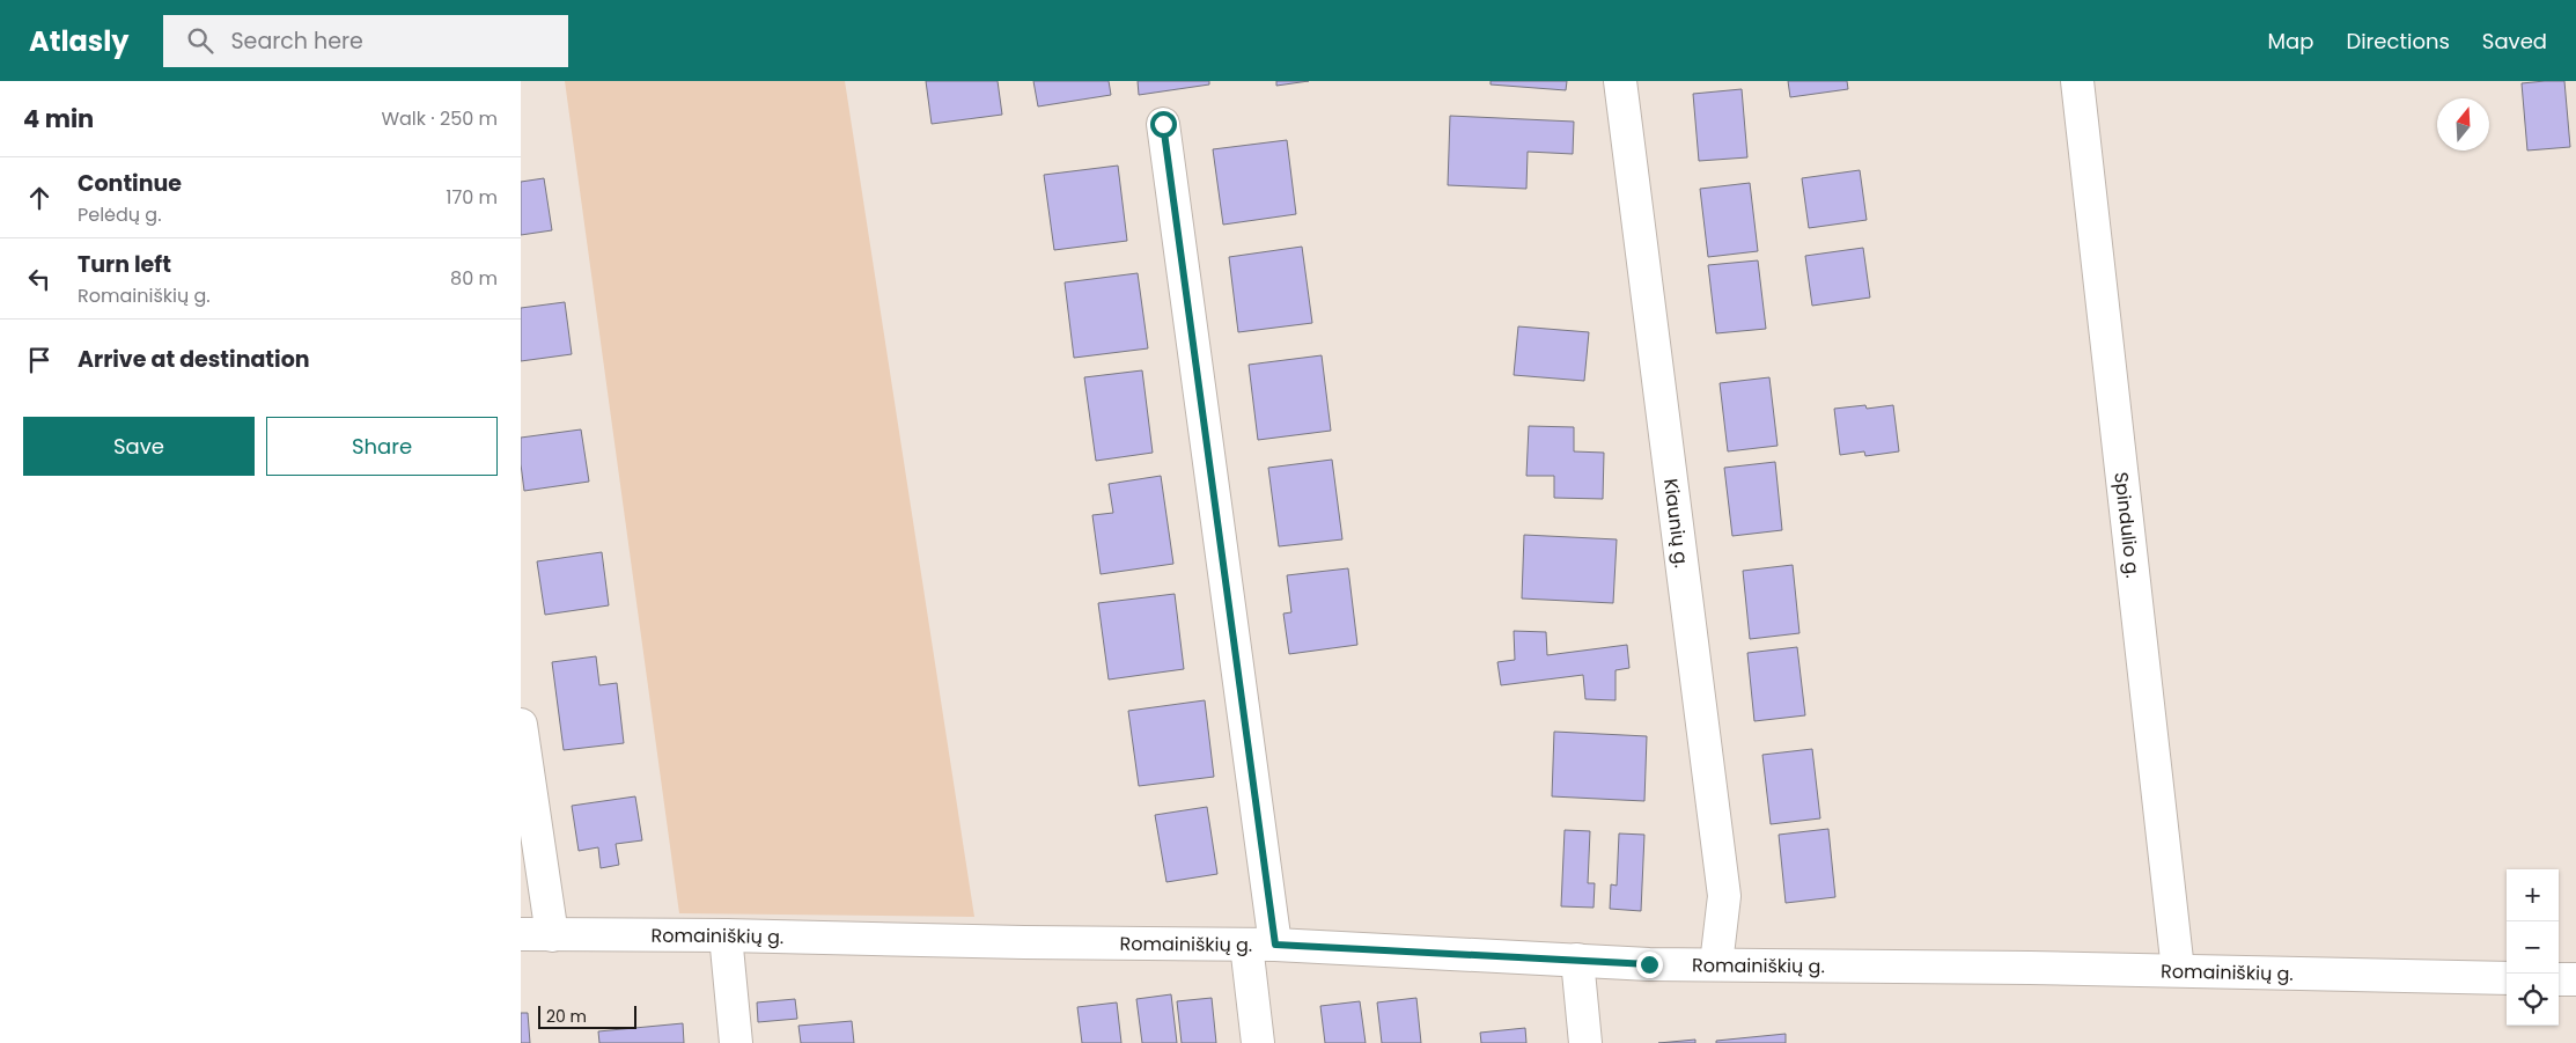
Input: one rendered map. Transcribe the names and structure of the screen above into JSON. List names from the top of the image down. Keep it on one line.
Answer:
{"streets":{"street":["Kiaunių g.","Spindulio g.","Romainiškių g."]},"crossings":[["Kiaunių g.","Romainiškių g."],["Spindulio g.","Romainiškių g."]],"scale_bar":"20 m","north":"top","page":{"header":"Atlasly","search":"Search here","nav":["Map","Directions","Saved"],"heading":["4 min","Walk · 250 m"],"list":[["Continue","Pelėdų g.","170 m"],["Turn left","Romainiškių g.","80 m"],"Arrive at destination"],"buttons":["Save","Share"],"map_buttons":["+","−"],"scale":"20 m"}}
